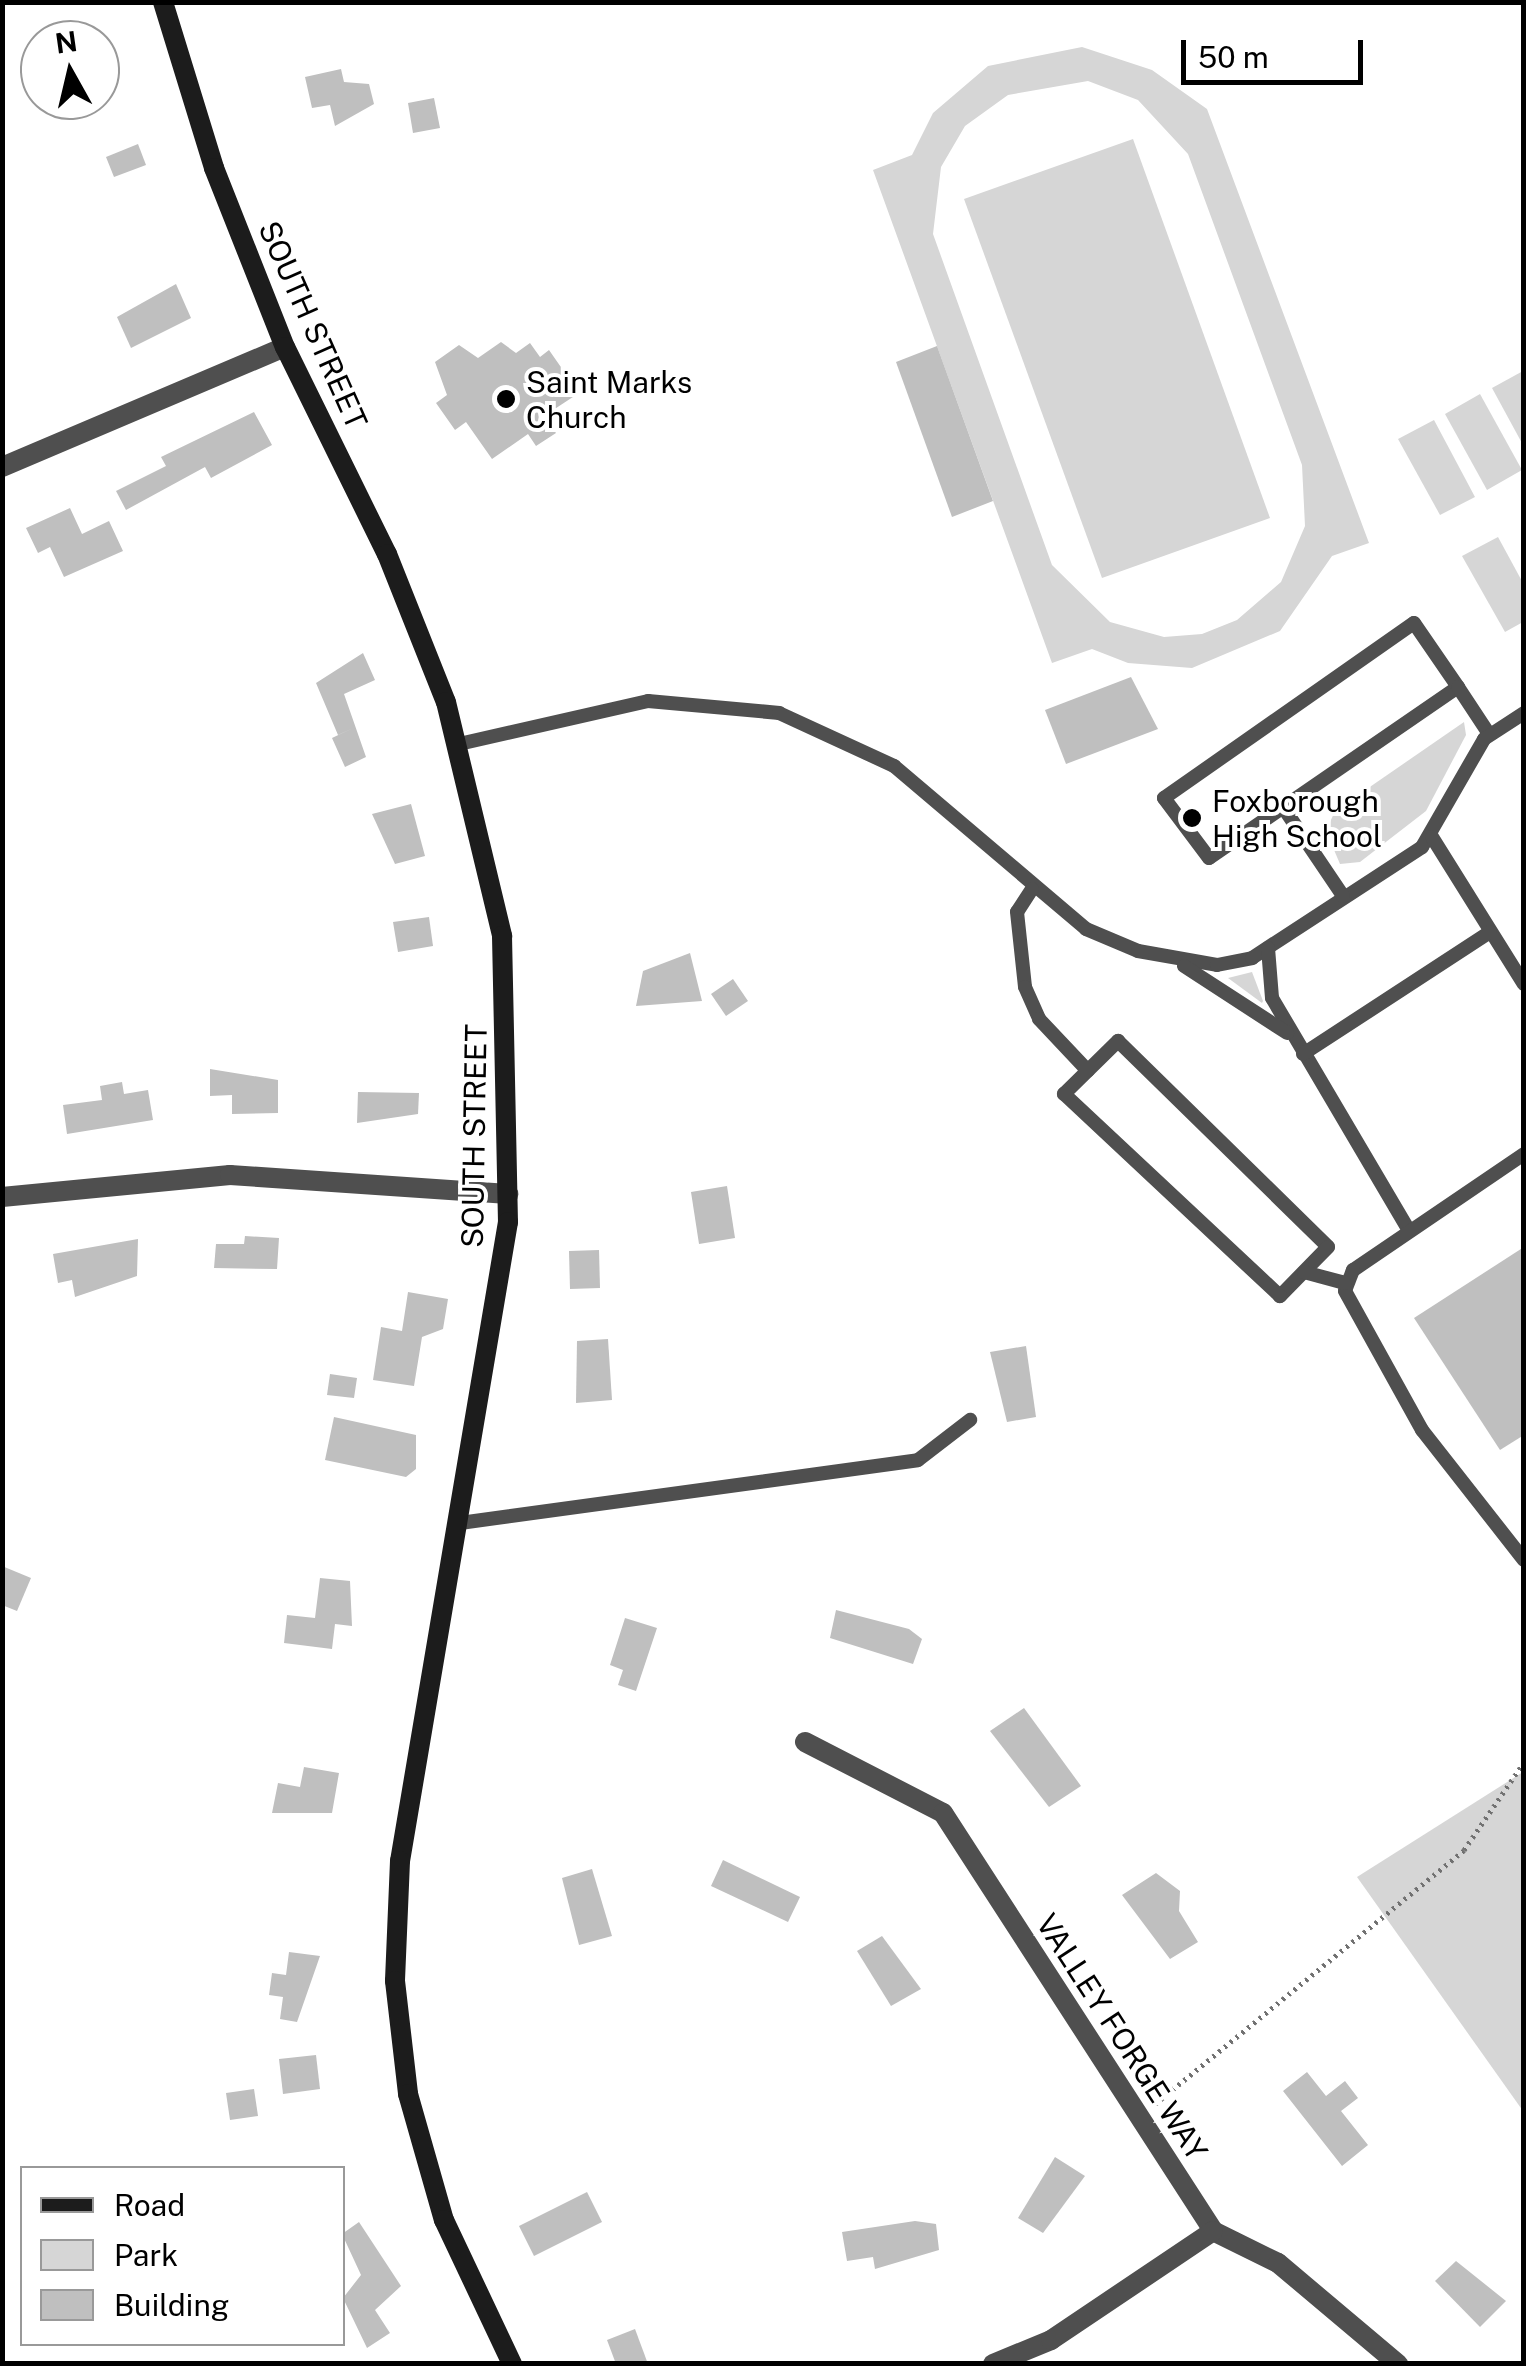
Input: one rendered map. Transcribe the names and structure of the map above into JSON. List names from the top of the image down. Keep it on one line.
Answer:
{"streets":{"main road":["SOUTH STREET"],"street":["VALLEY FORGE WAY"]},"places":["Saint Marks Church","Foxborough High School"],"legend":["Road","Park","Building"],"scale_bar":"50 m","north":"top"}
